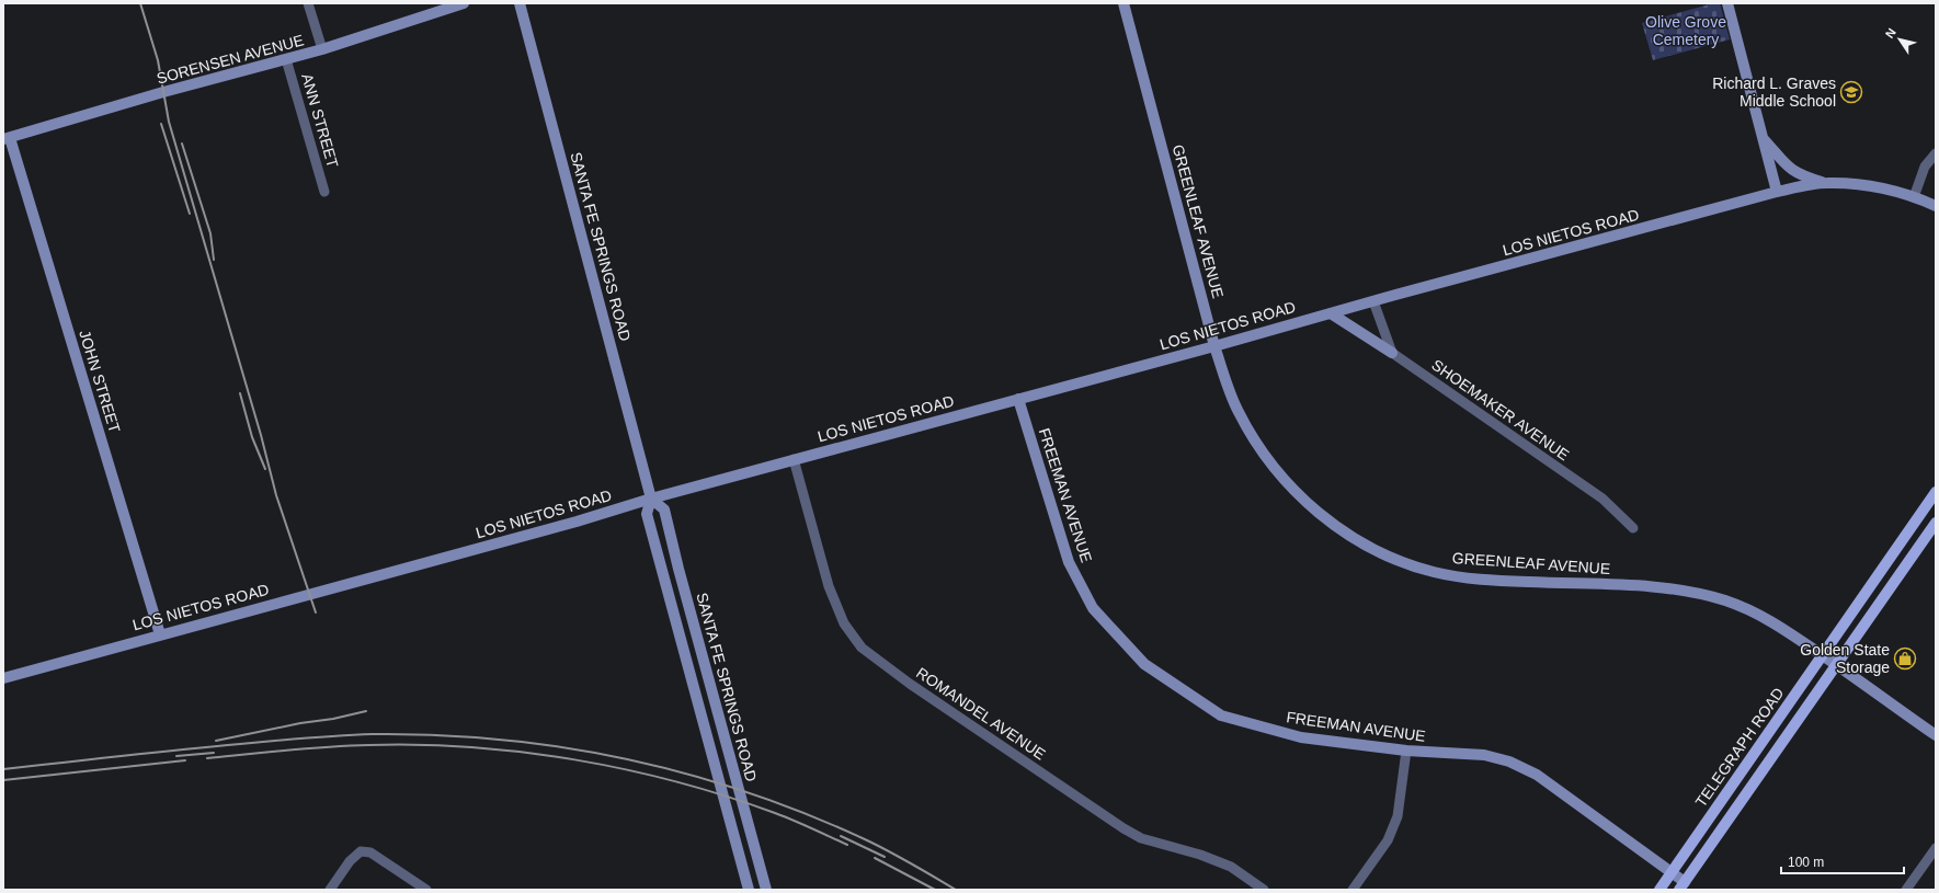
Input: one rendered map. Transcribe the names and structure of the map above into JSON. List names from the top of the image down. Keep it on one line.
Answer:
{"streets":{"main road":["SORENSEN AVENUE","GREENLEAF AVENUE","LOS NIETOS ROAD","SANTA FE SPRINGS ROAD","JOHN STREET","FREEMAN AVENUE","TELEGRAPH ROAD"],"street":["ANN STREET","SHOEMAKER AVENUE","ROMANDEL AVENUE"]},"crossings":[["SORENSEN AVENUE","ANN STREET"],["SORENSEN AVENUE","JOHN STREET"],["GREENLEAF AVENUE","LOS NIETOS ROAD"],["GREENLEAF AVENUE","TELEGRAPH ROAD"],["LOS NIETOS ROAD","SANTA FE SPRINGS ROAD"],["LOS NIETOS ROAD","JOHN STREET"],["LOS NIETOS ROAD","FREEMAN AVENUE"],["LOS NIETOS ROAD","ROMANDEL AVENUE"],["FREEMAN AVENUE","TELEGRAPH ROAD"]],"parks":["Olive Grove Cemetery"],"places":{"school or university":["Richard L. Graves Middle School"],"shop":["Golden State Storage"]},"scale_bar":"100 m","north":"top left"}
